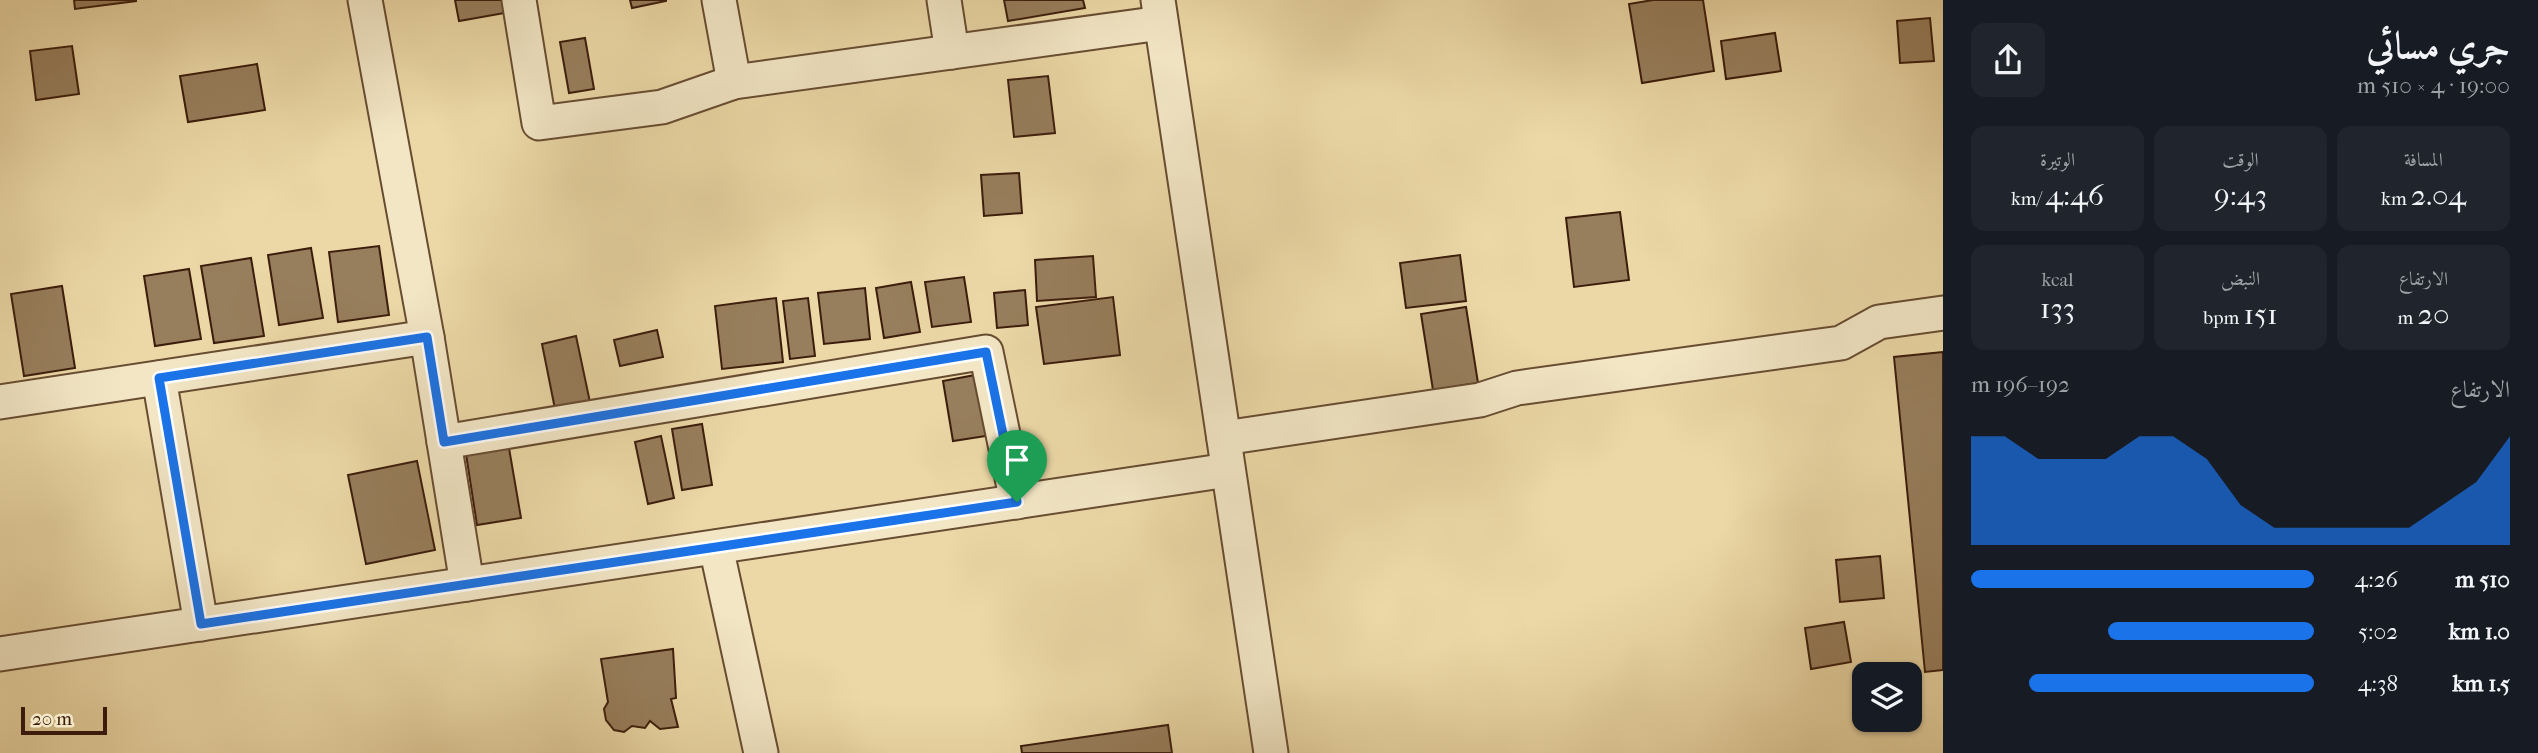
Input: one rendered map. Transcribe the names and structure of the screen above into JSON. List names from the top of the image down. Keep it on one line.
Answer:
{"scale_bar":"20 m","page":{"heading":["جري مسائي","19:00 · 4 × 510 m"],"stats":[["المسافة","2.04 km"],["الوقت","9:43"],["الوتيرة","4:46 /km"],["الارتفاع","20 m"],["النبض","151 bpm"],["kcal","133"]],"chart":["الارتفاع","192–196 m"],"list":[{"name":"510 m","note":"4:26"},{"name":"1.0 km","note":"5:02"},{"name":"1.5 km","note":"4:38"}],"scale":"20 m"}}
